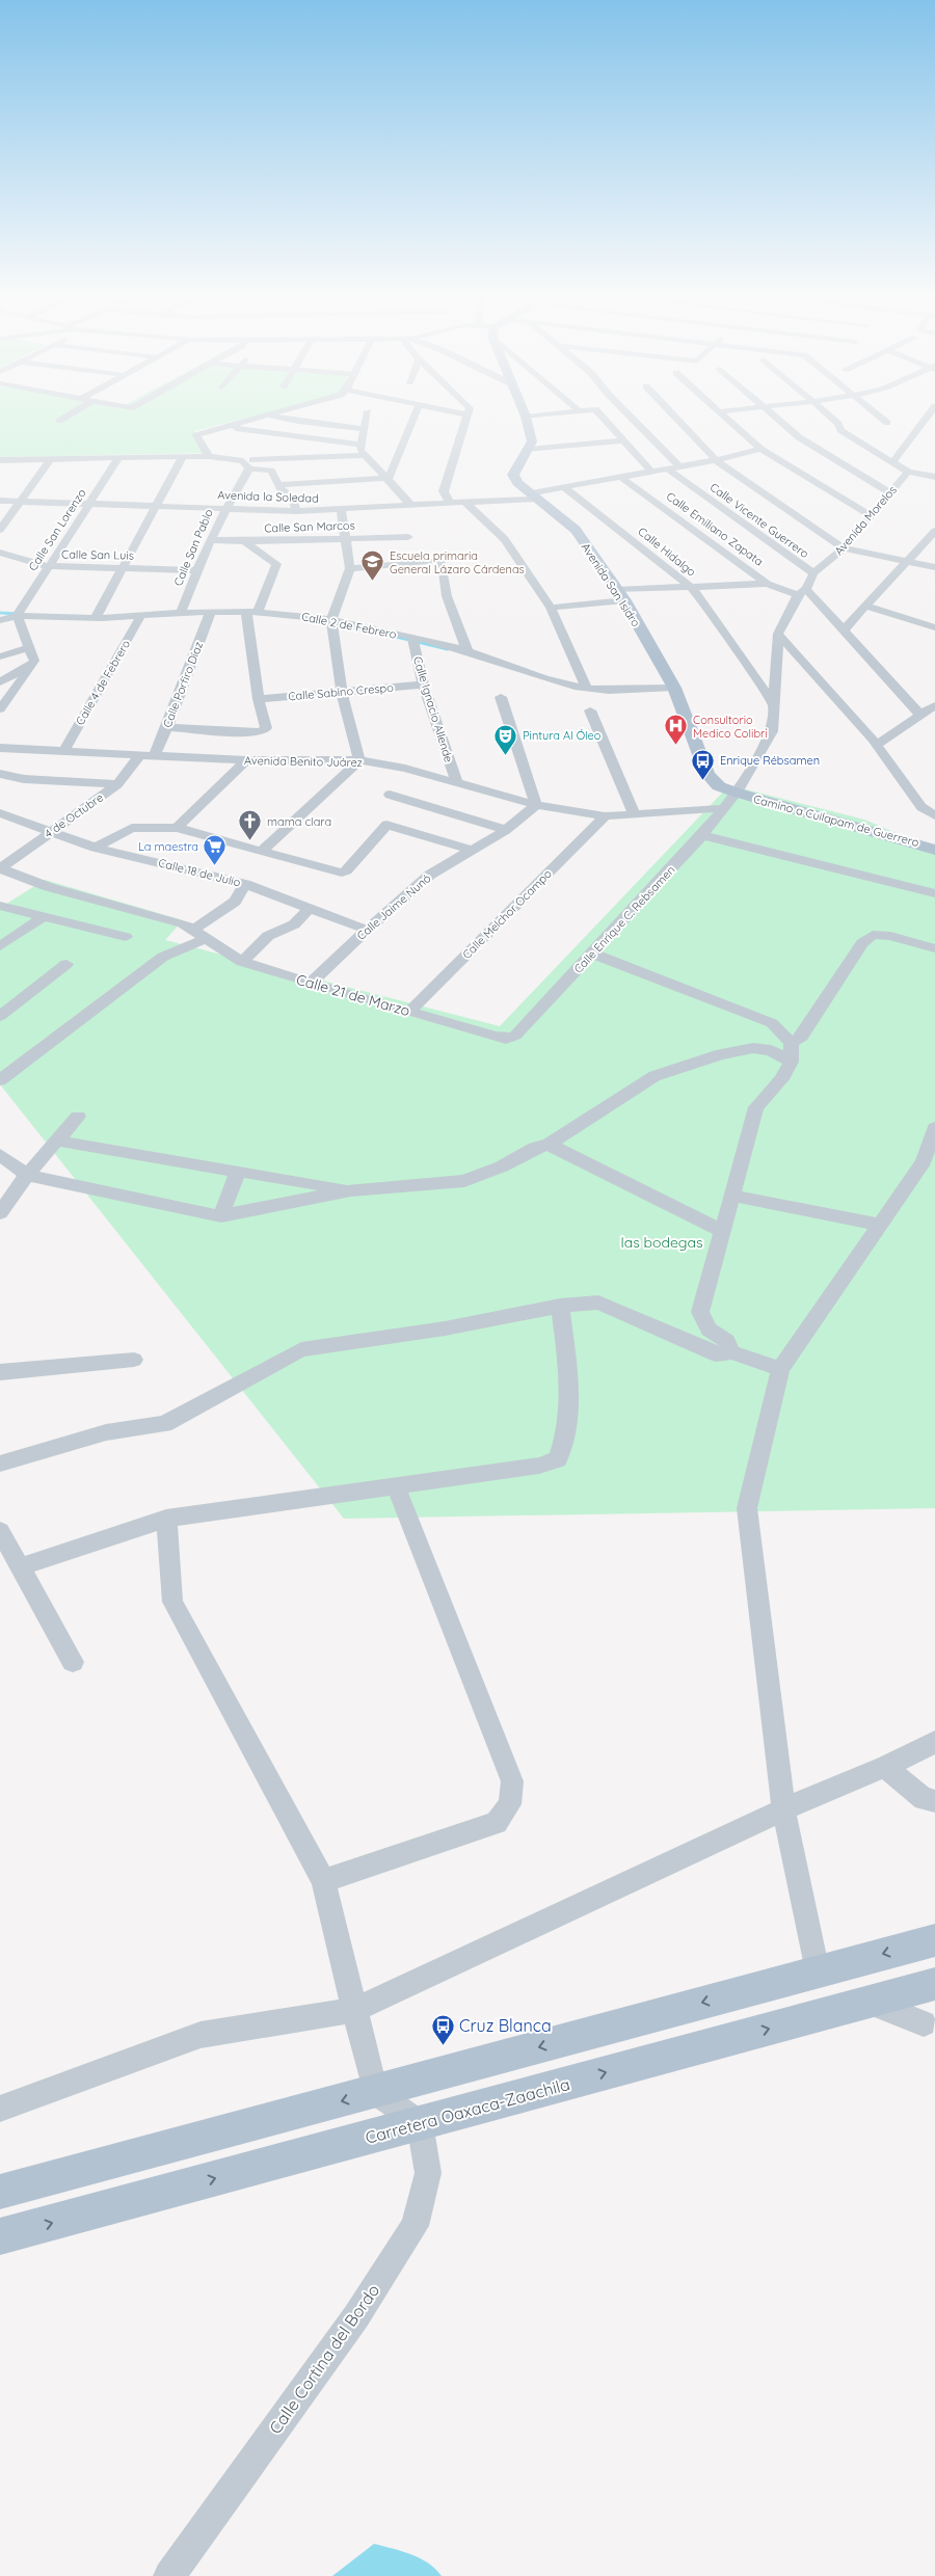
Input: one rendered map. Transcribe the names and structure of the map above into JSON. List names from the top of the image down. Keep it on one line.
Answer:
{"streets":{"main road":["Avenida San Isidro","Camino a Cuilapam de Guerrero","Carretera Oaxaca-Zaachila"],"street":["Avenida la Soledad","Calle Vicente Guerrero","Avenida Morelos","Calle San Marcos","Calle Emiliano Zapata","Calle San Lorenzo","Calle San Pablo","Calle Hidalgo","Calle San Luis","Calle 2 de Febrero","Calle 4 de Febrero","Calle Porfiro Díaz","Calle Sabino Crespo","Calle Ignacio Allende","Avenida Benito Juárez","4 de Octubre","Calle 18 de Julio","Calle Jaime Nunó","Calle Melchor Ocampo","Calle Enrique C. Rebsamen","Calle 21 de Marzo","Calle Cortina del Bordo"]},"crossings":[["Avenida la Soledad","Calle Vicente Guerrero"],["Avenida la Soledad","Calle Emiliano Zapata"],["Avenida la Soledad","Calle San Lorenzo"],["Avenida la Soledad","Calle San Pablo"],["Avenida la Soledad","Calle Hidalgo"],["Avenida la Soledad","Avenida San Isidro"],["Calle Vicente Guerrero","Avenida Morelos"],["Avenida Morelos","Calle Emiliano Zapata"],["Avenida Morelos","Calle Hidalgo"],["Avenida Morelos","Avenida San Isidro"],["Avenida Morelos","Camino a Cuilapam de Guerrero"],["Avenida Morelos","Calle Enrique C. Rebsamen"],["Calle San Marcos","Calle San Pablo"],["Calle San Lorenzo","Calle San Luis"],["Calle San Lorenzo","Calle 2 de Febrero"],["Calle San Pablo","Calle San Luis"],["Calle San Pablo","Calle 2 de Febrero"],["Avenida San Isidro","Calle 2 de Febrero"],["Avenida San Isidro","Camino a Cuilapam de Guerrero"],["Avenida San Isidro","Calle Enrique C. Rebsamen"],["Calle 2 de Febrero","Calle 4 de Febrero"],["Calle 2 de Febrero","Calle Porfiro Díaz"],["Calle 2 de Febrero","Calle Ignacio Allende"],["Calle 4 de Febrero","Avenida Benito Juárez"],["Calle Porfiro Díaz","Avenida Benito Juárez"],["Calle Porfiro Díaz","4 de Octubre"],["Calle Sabino Crespo","Calle Ignacio Allende"],["Calle Ignacio Allende","Avenida Benito Juárez"],["Avenida Benito Juárez","4 de Octubre"],["Avenida Benito Juárez","Calle Jaime Nunó"],["Avenida Benito Juárez","Calle Melchor Ocampo"],["Avenida Benito Juárez","Calle Enrique C. Rebsamen"],["4 de Octubre","Calle 18 de Julio"],["4 de Octubre","Calle 21 de Marzo"],["Camino a Cuilapam de Guerrero","Calle Enrique C. Rebsamen"],["Calle 18 de Julio","Calle Jaime Nunó"],["Calle Jaime Nunó","Calle 21 de Marzo"],["Calle Melchor Ocampo","Calle 21 de Marzo"],["Calle Enrique C. Rebsamen","Calle 21 de Marzo"],["Carretera Oaxaca-Zaachila","Calle Cortina del Bordo"]],"parks":["las bodegas"],"places":{"school or university":["Escuela primaria General Lázaro Cárdenas"],"hospital":["Consultorio Medico Colibri"],"theatre":["Pintura Al Óleo"],"bus stop":["Enrique Rébsamen","Cruz Blanca"],"church":["mama clara"],"supermarket":["La maestra"]}}
